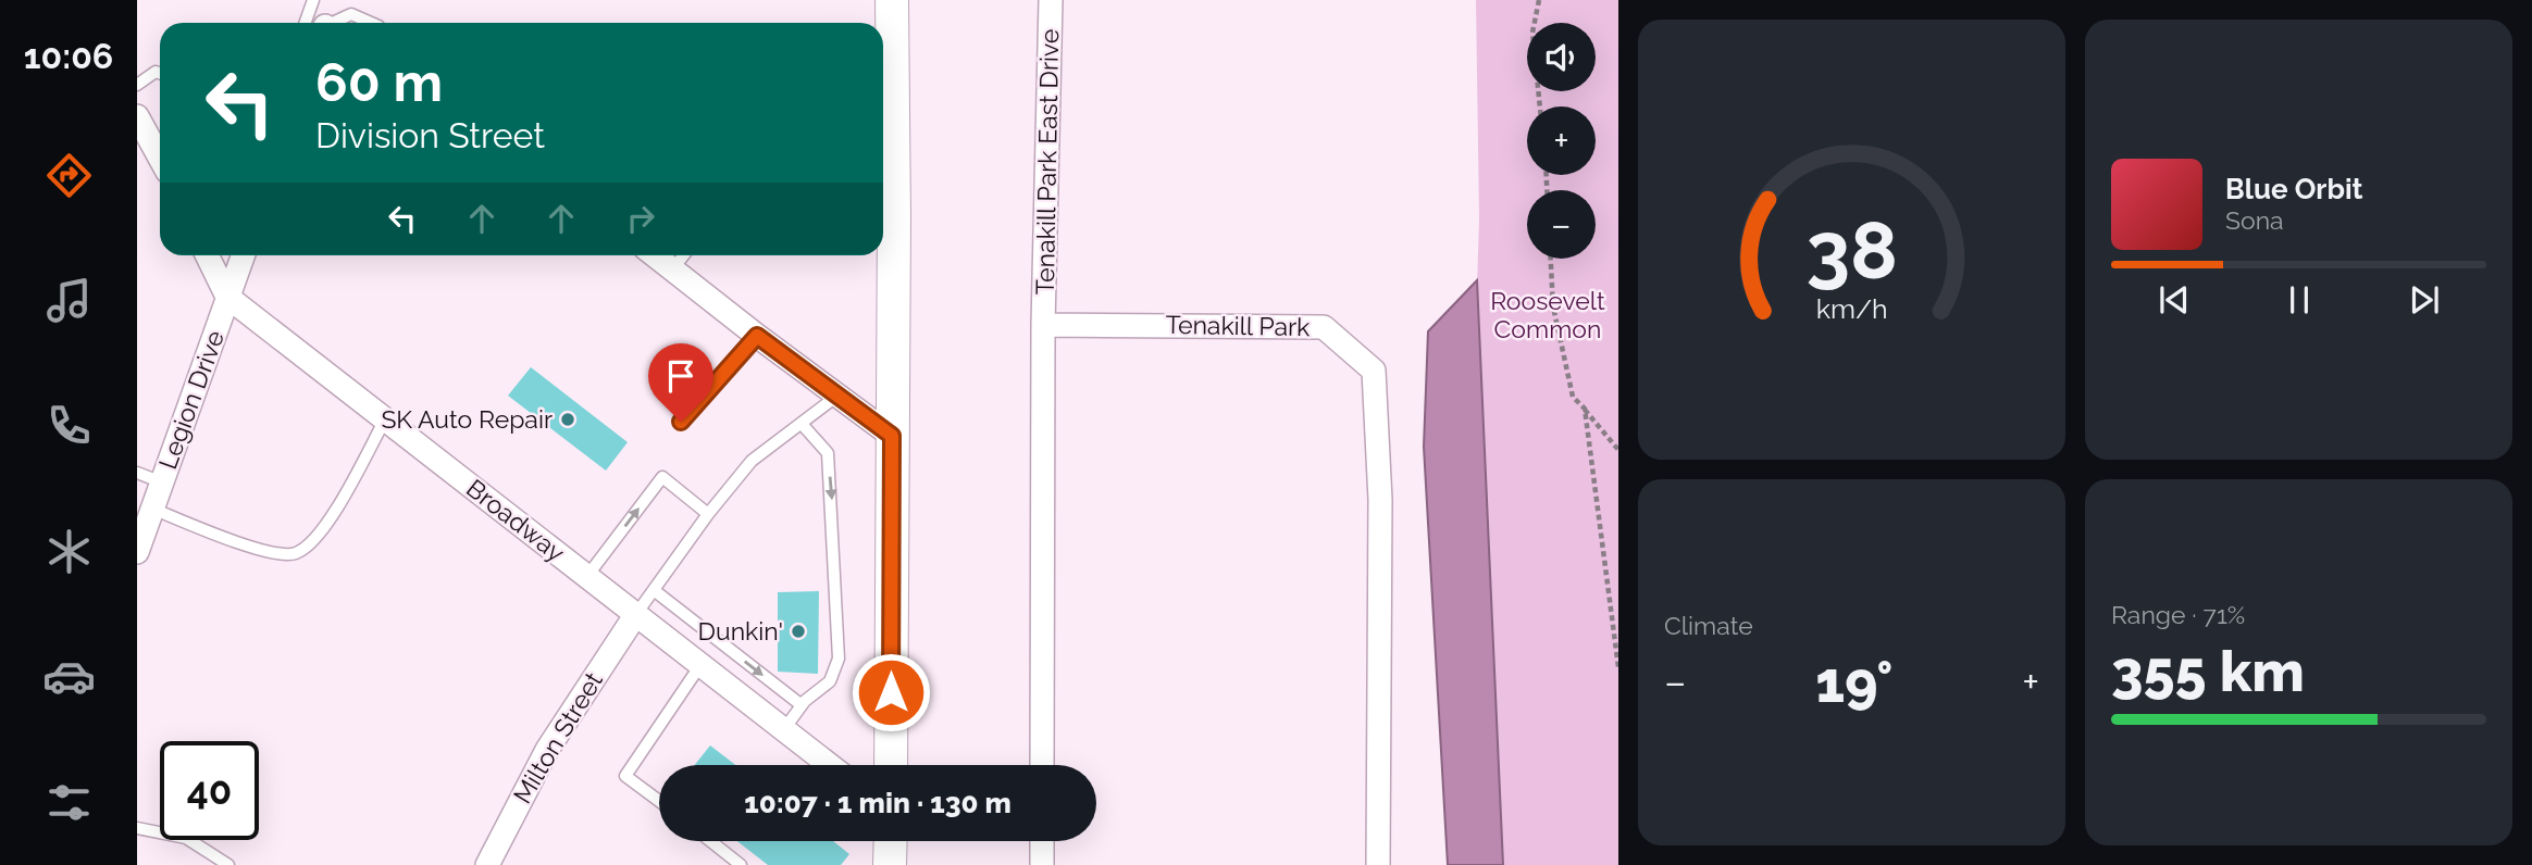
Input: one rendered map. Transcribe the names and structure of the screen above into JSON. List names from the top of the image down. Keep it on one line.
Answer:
{"streets":{"street":["Tenakill Park East Drive","Tenakill Park","Legion Drive","Broadway","Milton Street"]},"crossings":[["Tenakill Park East Drive","Tenakill Park"],["Legion Drive","Broadway"],["Broadway","Milton Street"]],"parks":["Roosevelt Common"],"places":["SK Auto Repair","Dunkin'"],"page":{"tabs":"10:06","map_buttons":["+","−"],"turn":["60 m","Division Street"],"song":["Blue Orbit","Sona"],"tile":["Climate",["Range · 71%","355 km"]],"heat":["−","19°","+"],"limit":"40","trip":"10:07 · 1 min · 130 m","gauge":["38","km/h"]}}
